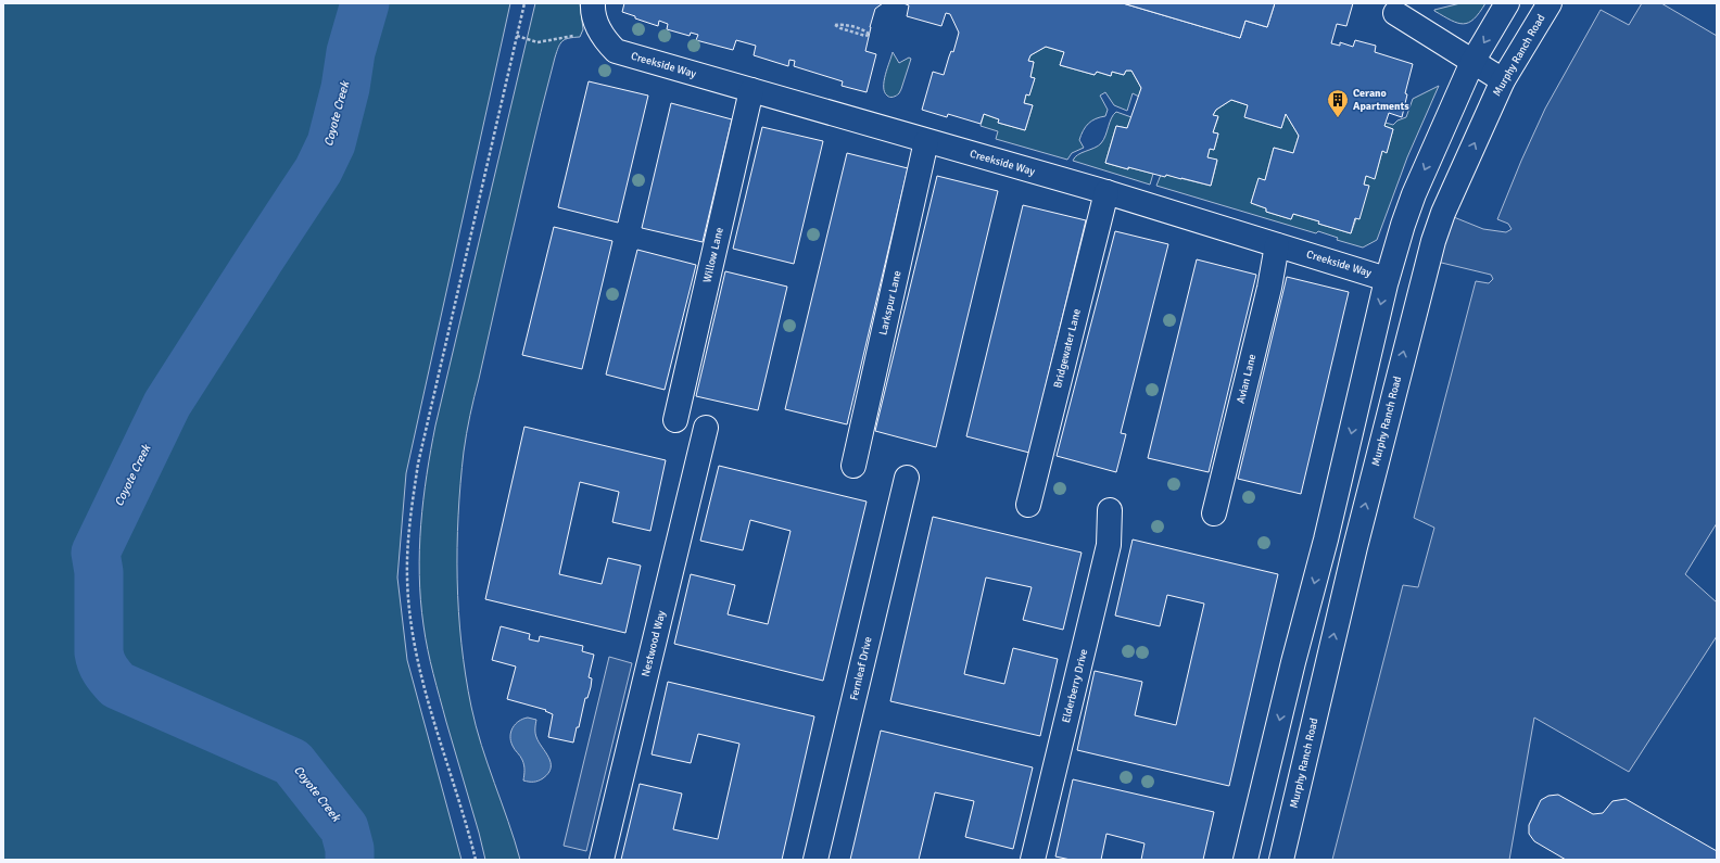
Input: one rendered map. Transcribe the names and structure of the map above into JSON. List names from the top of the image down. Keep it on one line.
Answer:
{"streets":{"street":["Murphy Ranch Road","Creekside Way","Willow Lane","Larkspur Lane","Bridgewater Lane","Avian Lane","Nestwood Way","Fernleaf Drive","Elderberry Drive"]},"crossings":[["Creekside Way","Willow Lane"],["Creekside Way","Larkspur Lane"],["Creekside Way","Bridgewater Lane"],["Creekside Way","Avian Lane"]],"water":["Coyote Creek"],"places":{"building":["Cerano Apartments"]}}
